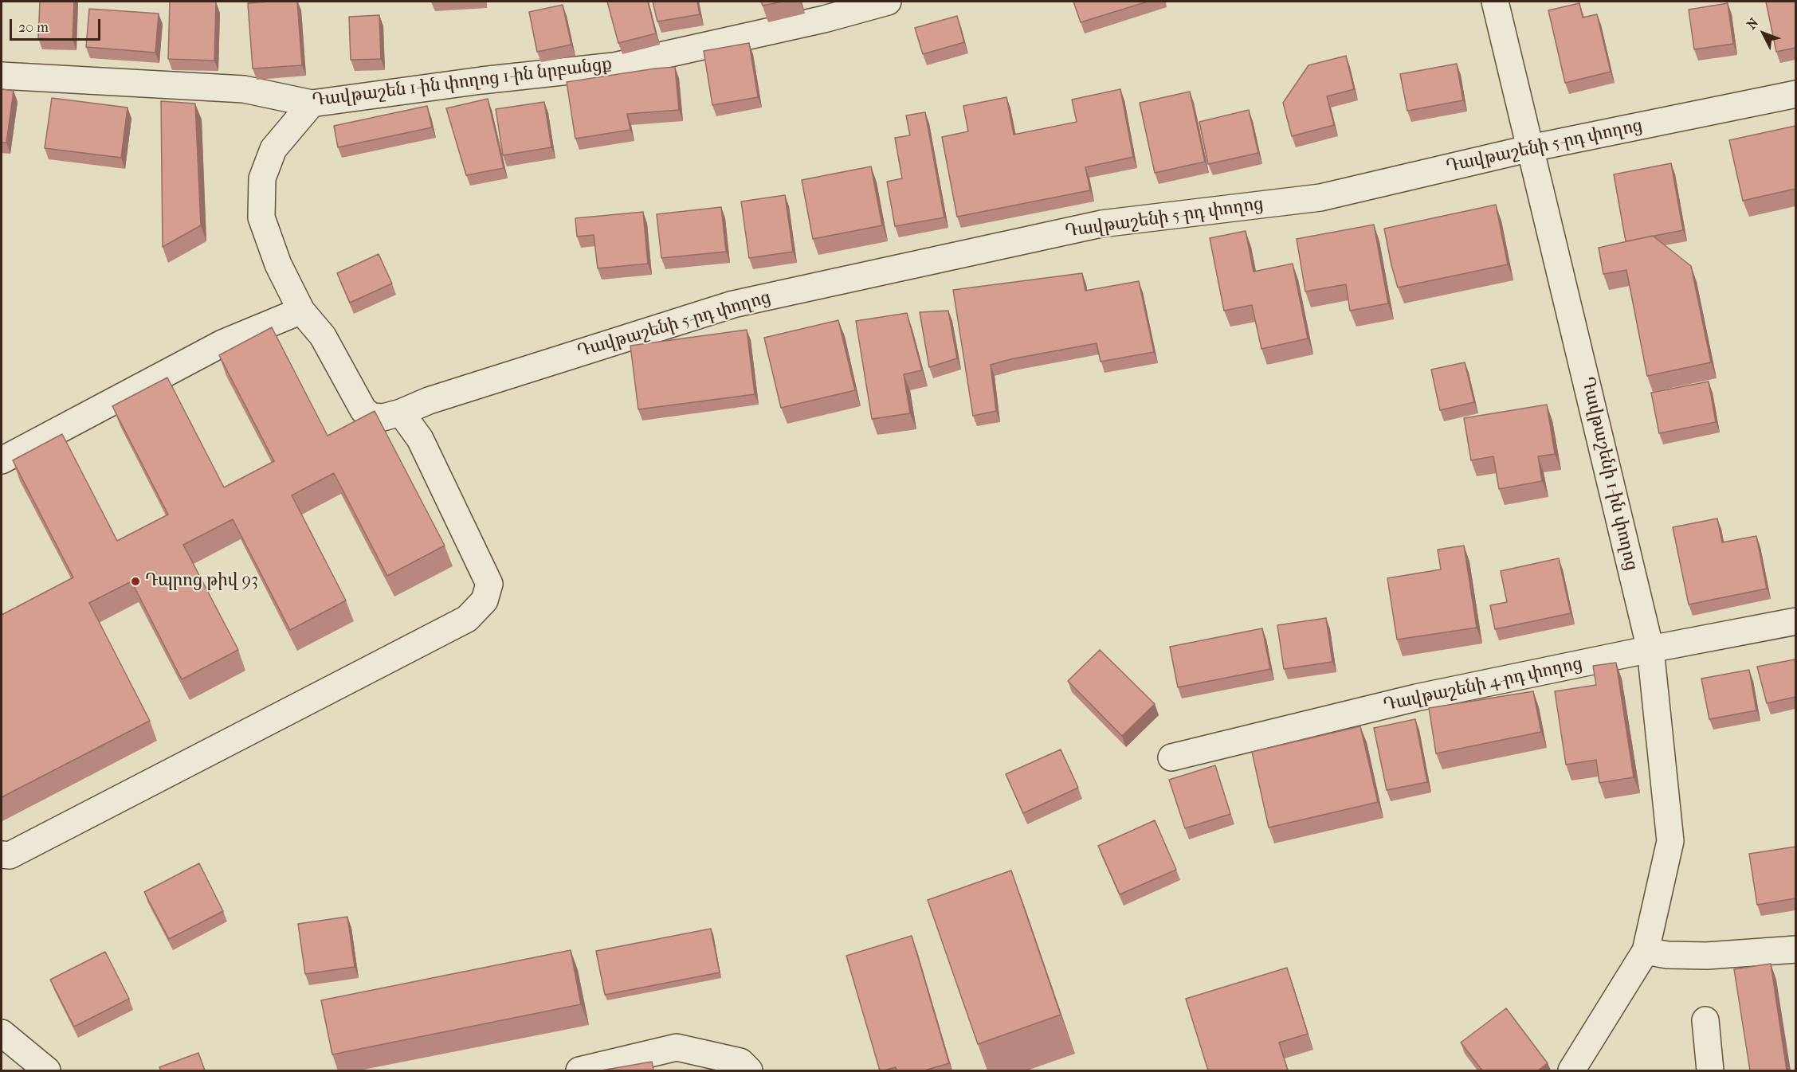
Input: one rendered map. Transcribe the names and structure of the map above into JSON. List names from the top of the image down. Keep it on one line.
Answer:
{"streets":{"street":["Դավթաշեն 1-ին փողոց 1-ին նրբանցք","Դավթաշենի 5-րդ փողոց","Դավթաշենի 1-ին փողոց","Դավթաշենի 4-րդ փողոց"]},"crossings":[["Դավթաշեն 1-ին փողոց 1-ին նրբանցք","Դավթաշենի 5-րդ փողոց"],["Դավթաշենի 5-րդ փողոց","Դավթաշենի 1-ին փողոց"],["Դավթաշենի 1-ին փողոց","Դավթաշենի 4-րդ փողոց"]],"places":["Դպրոց թիվ 93"],"scale_bar":"20 m","north":"top left"}
